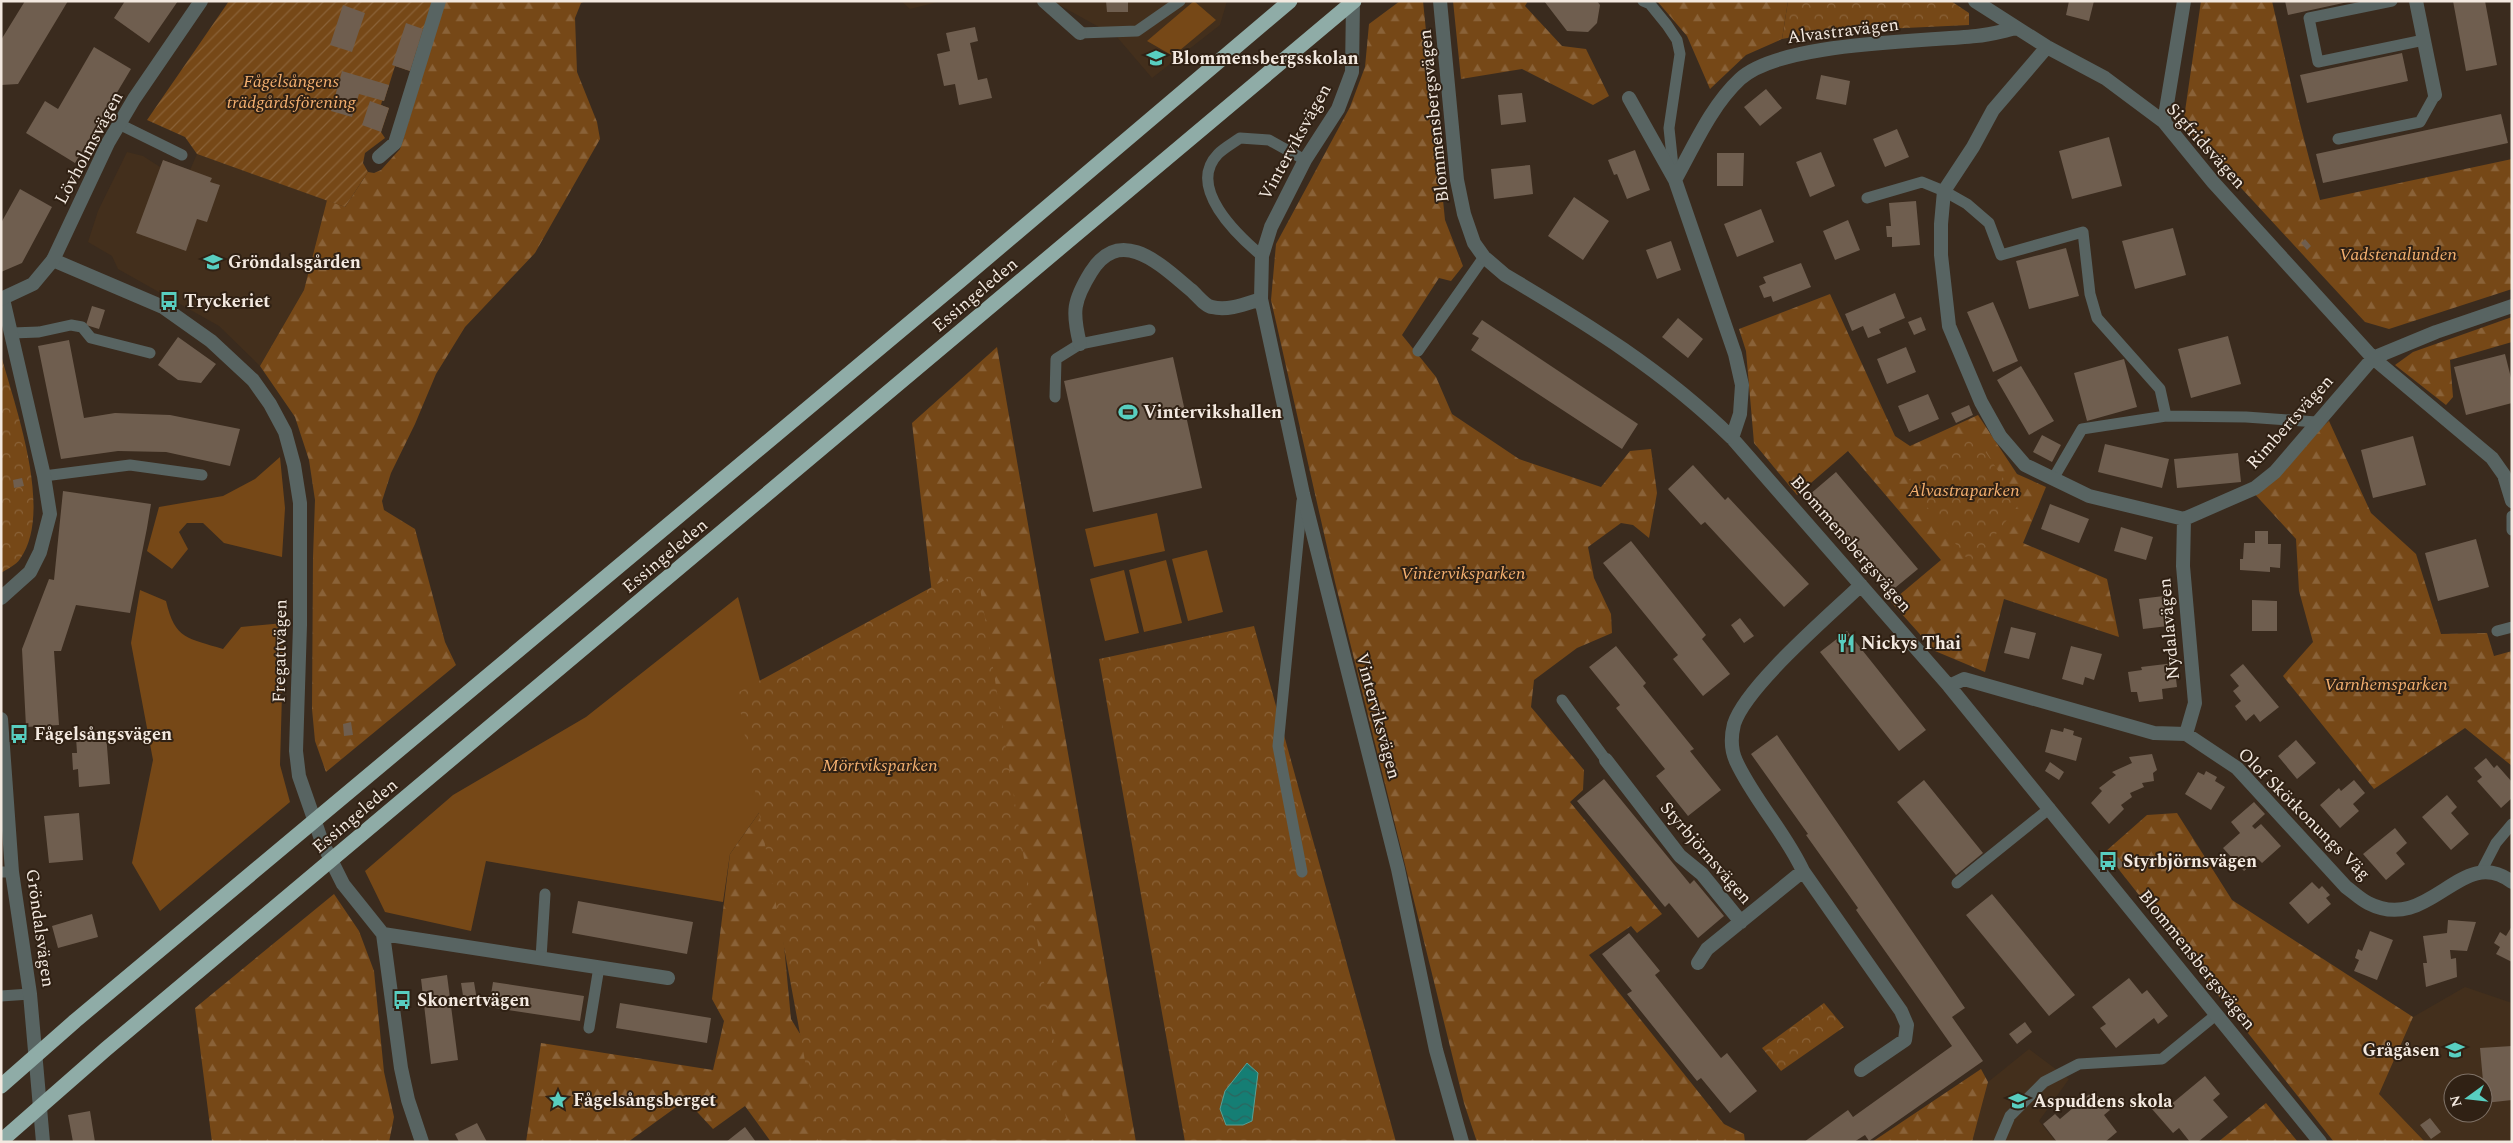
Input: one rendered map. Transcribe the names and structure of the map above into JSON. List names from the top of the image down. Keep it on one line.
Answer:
{"streets":{"highway":["Essingeleden"],"street":["Alvastravägen","Blommensbergsvägen","Vinterviksvägen","Sigfridsvägen","Lövholmsvägen","Rimbertsvägen","Nydalavägen","Fregattvägen","Olof Skötkonungs Väg","Styrbjörnsvägen","Gröndalsvägen"]},"crossings":[["Alvastravägen","Sigfridsvägen"],["Vinterviksvägen","Essingeleden"],["Sigfridsvägen","Rimbertsvägen"],["Lövholmsvägen","Fregattvägen"],["Rimbertsvägen","Nydalavägen"],["Nydalavägen","Olof Skötkonungs Väg"]],"parks":["Fågelsångens trädgårdsförening","Vadstenalunden","Alvastraparken","Vinterviksparken","Varnhemsparken","Mörtviksparken"],"places":{"school or university":["Blommensbergsskolan","Gröndalsgården","Grågåsen","Aspuddens skola"],"bus stop":["Tryckeriet","Fågelsångsvägen","Styrbjörnsvägen","Skonertvägen"],"sports":["Vintervikshallen"],"restaurant":["Nickys Thai"],"place":["Fågelsångsberget"]},"north":"left"}
